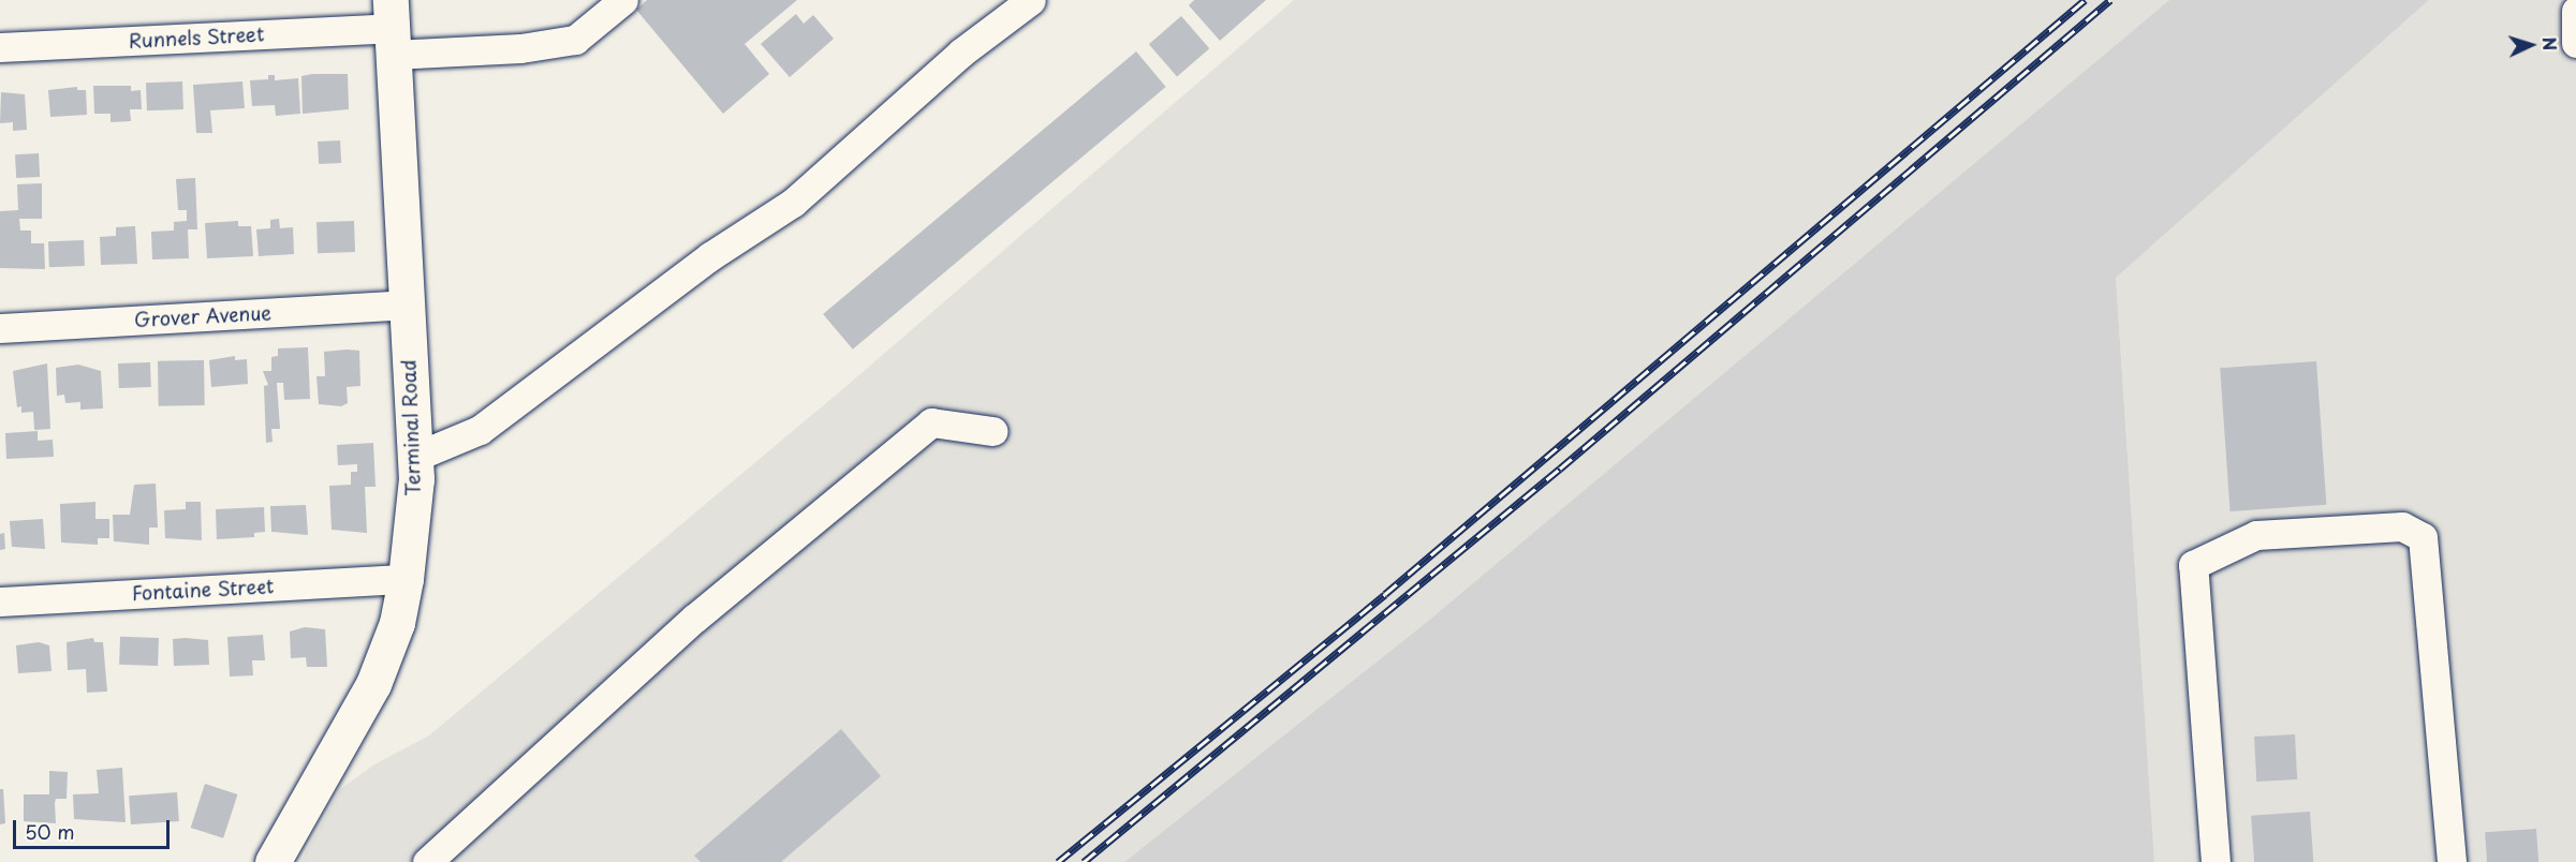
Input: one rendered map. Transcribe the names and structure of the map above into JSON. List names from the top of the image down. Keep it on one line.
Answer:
{"streets":{"main road":["Terminal Road"],"street":["Runnels Street","Grover Avenue","Fontaine Street"]},"crossings":[["Runnels Street","Terminal Road"],["Grover Avenue","Terminal Road"],["Terminal Road","Fontaine Street"]],"scale_bar":"50 m","north":"right"}
